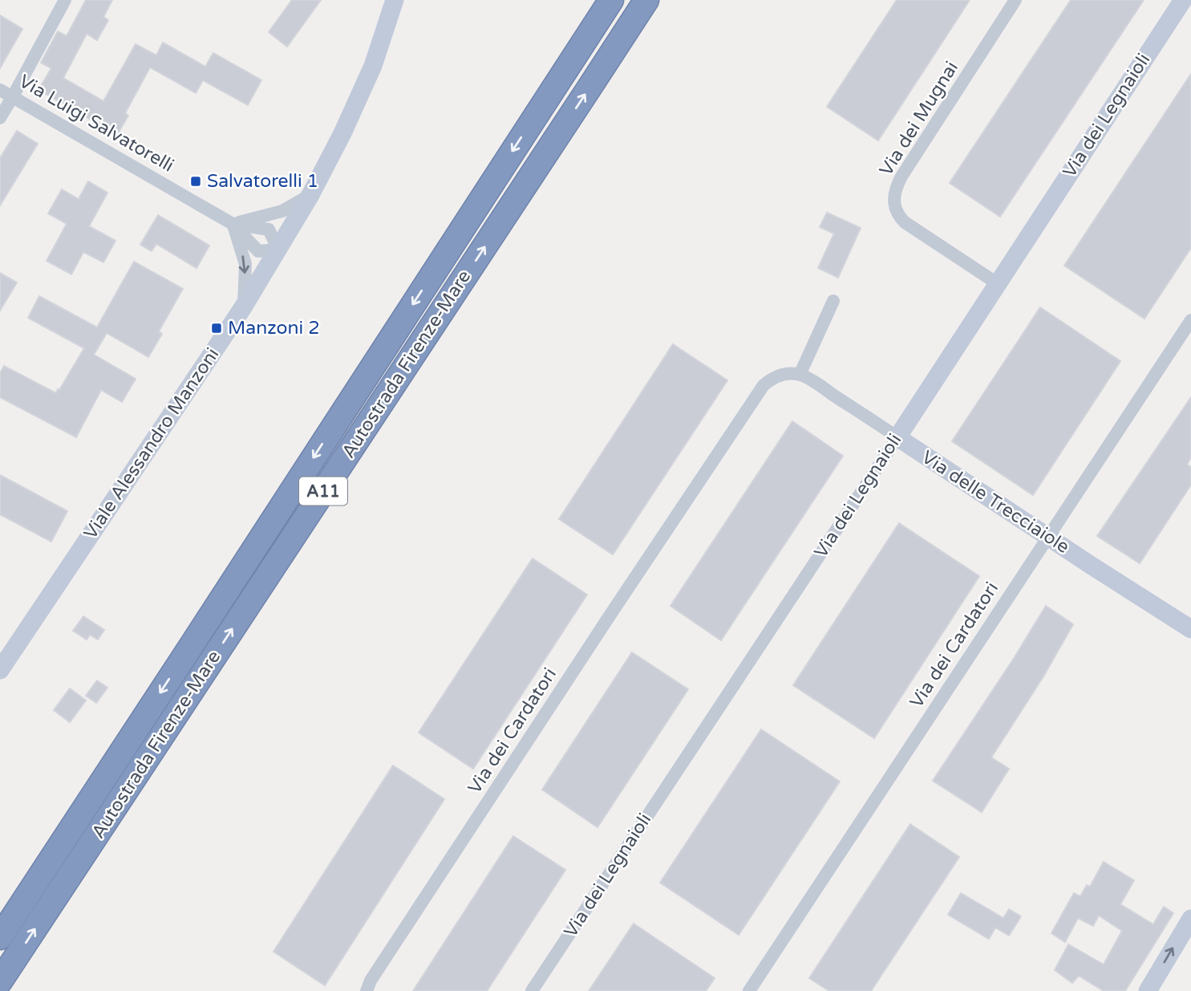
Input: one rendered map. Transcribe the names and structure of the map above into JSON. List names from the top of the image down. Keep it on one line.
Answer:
{"streets":{"highway":["Autostrada Firenze-Mare","A11"],"street":["Via dei Legnaioli","Via dei Mugnai","Via Luigi Salvatorelli","Viale Alessandro Manzoni","Via delle Trecciaiole","Via dei Cardatori"]},"crossings":[["Via dei Legnaioli","Via dei Mugnai"],["Via dei Legnaioli","Via delle Trecciaiole"],["Via Luigi Salvatorelli","Viale Alessandro Manzoni"],["Via delle Trecciaiole","Via dei Cardatori"]],"places":{"transit":["Salvatorelli 1","Manzoni 2"]}}
